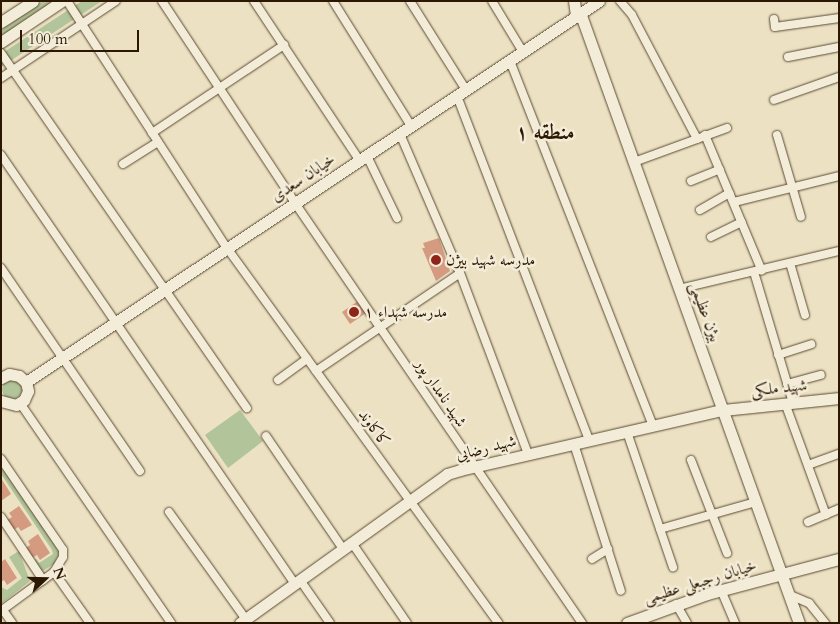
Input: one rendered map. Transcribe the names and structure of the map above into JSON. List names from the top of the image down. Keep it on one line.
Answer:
{"streets":{"main road":["خیابان سعدی","بیژن عظیمی","شهید ملکی","شهید رضایی","خیابان رجبعلی عظیمی"],"street":["شهید نامدار پور","کاکاوند"]},"crossings":[["خیابان سعدی","بیژن عظیمی"],["خیابان سعدی","شهید نامدار پور"],["خیابان سعدی","کاکاوند"],["بیژن عظیمی","شهید ملکی"],["بیژن عظیمی","شهید رضایی"],["بیژن عظیمی","خیابان رجبعلی عظیمی"],["شهید ملکی","شهید رضایی"],["شهید نامدار پور","شهید رضایی"],["کاکاوند","شهید رضایی"]],"districts":["منطقه ۱"],"places":["مدرسه شهید بیژن","مدرسه شهداء ۱"],"scale_bar":"100 m","north":"right"}
